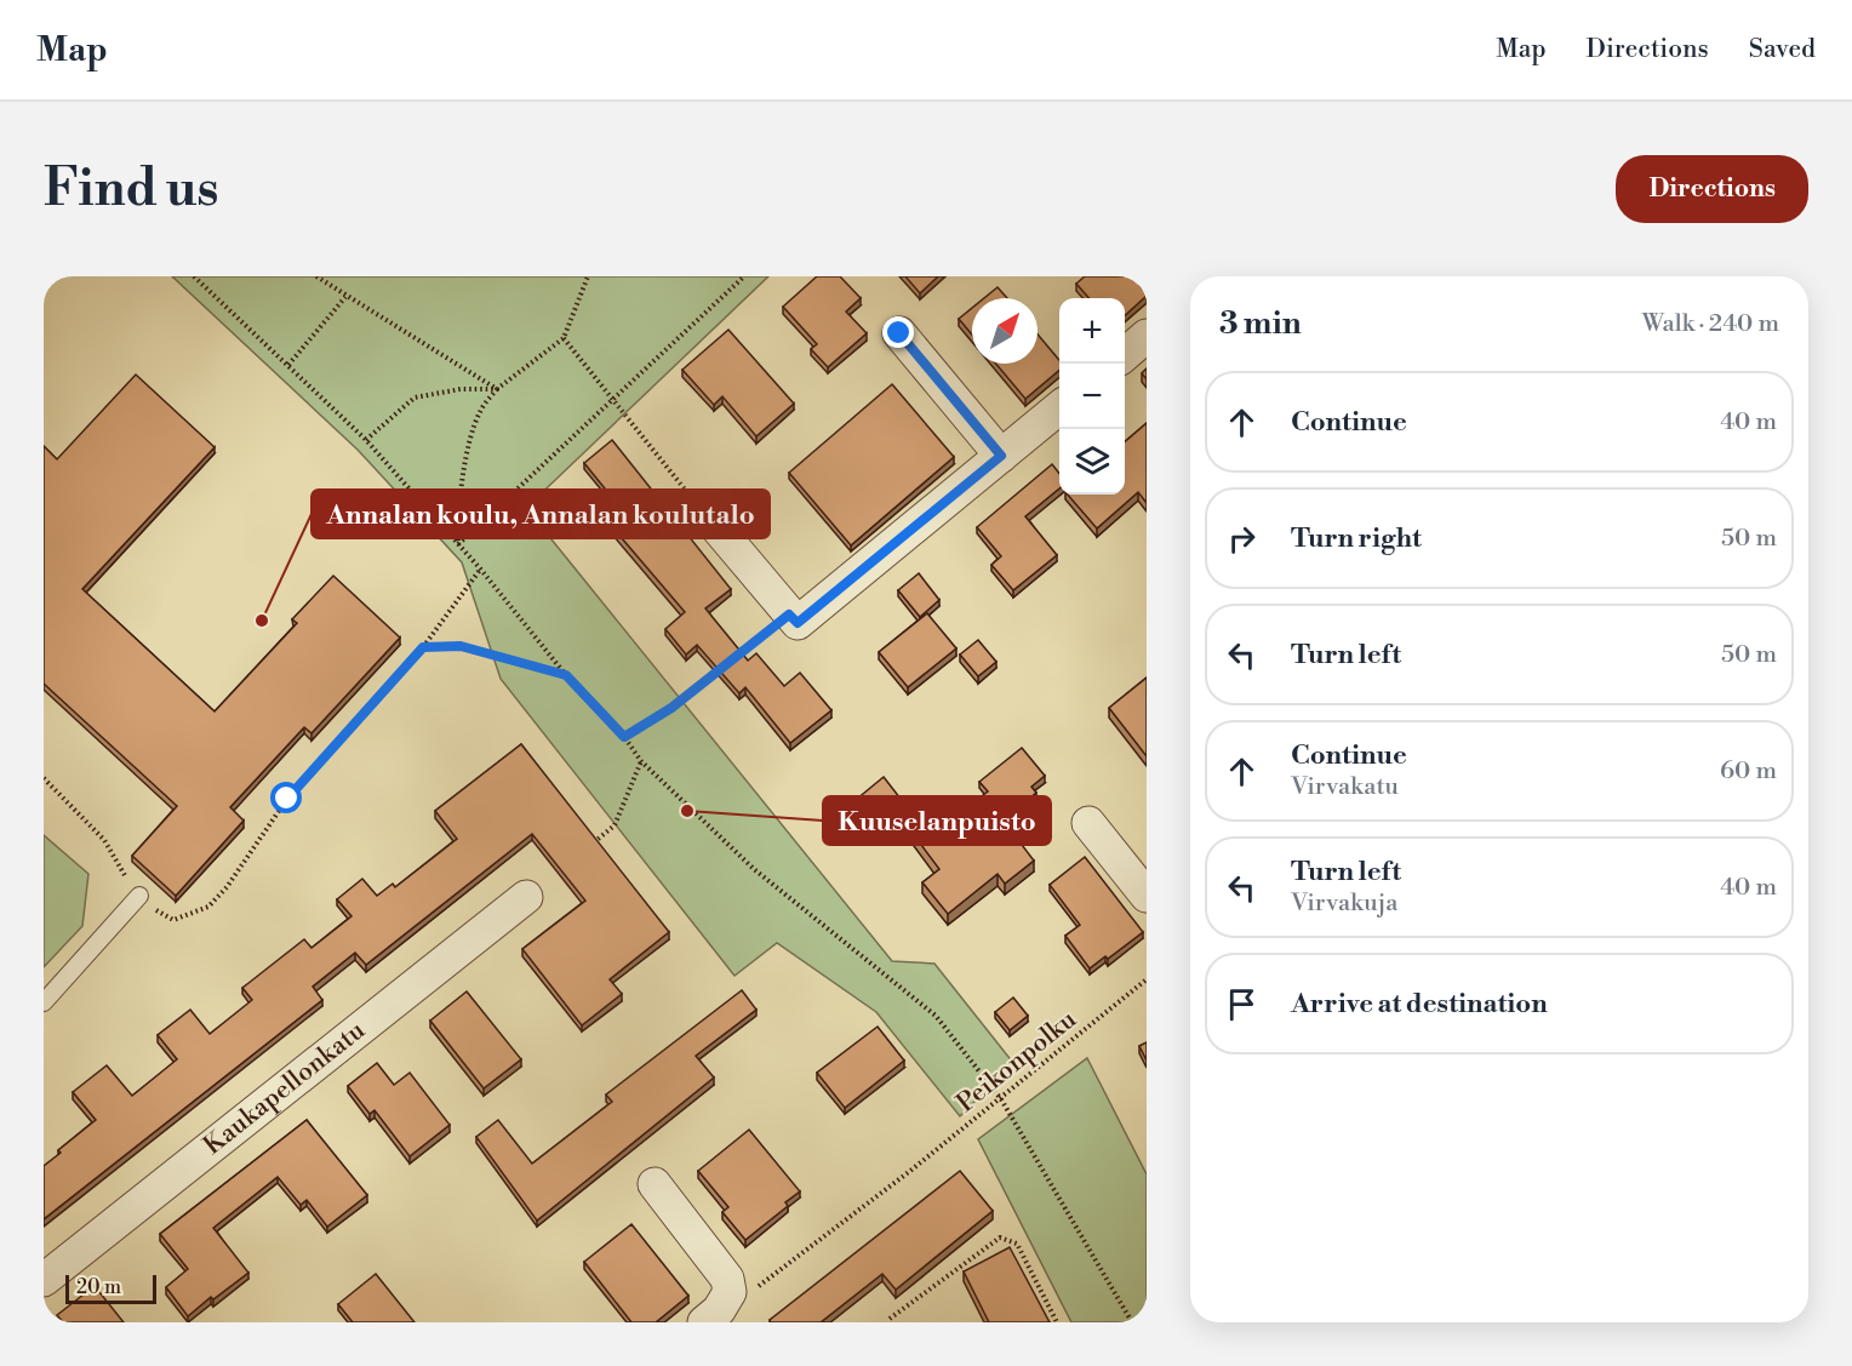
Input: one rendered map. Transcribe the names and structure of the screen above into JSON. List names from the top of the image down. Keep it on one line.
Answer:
{"streets":{"street":["Kaukapellonkatu"],"path":["Peikonpolku"]},"places":["Annalan koulu, Annalan koulutalo","Kuuselanpuisto"],"scale_bar":"20 m","north":"top right","page":{"header":"Map","nav":["Map","Directions","Saved"],"buttons":"Directions","title":"Find us","heading":["3 min","Walk · 240 m"],"map_buttons":["+","−"],"list":[["Continue","40 m"],["Turn right","50 m"],["Turn left","50 m"],["Continue","Virvakatu","60 m"],["Turn left","Virvakuja","40 m"],"Arrive at destination"],"scale":"20 m"}}
